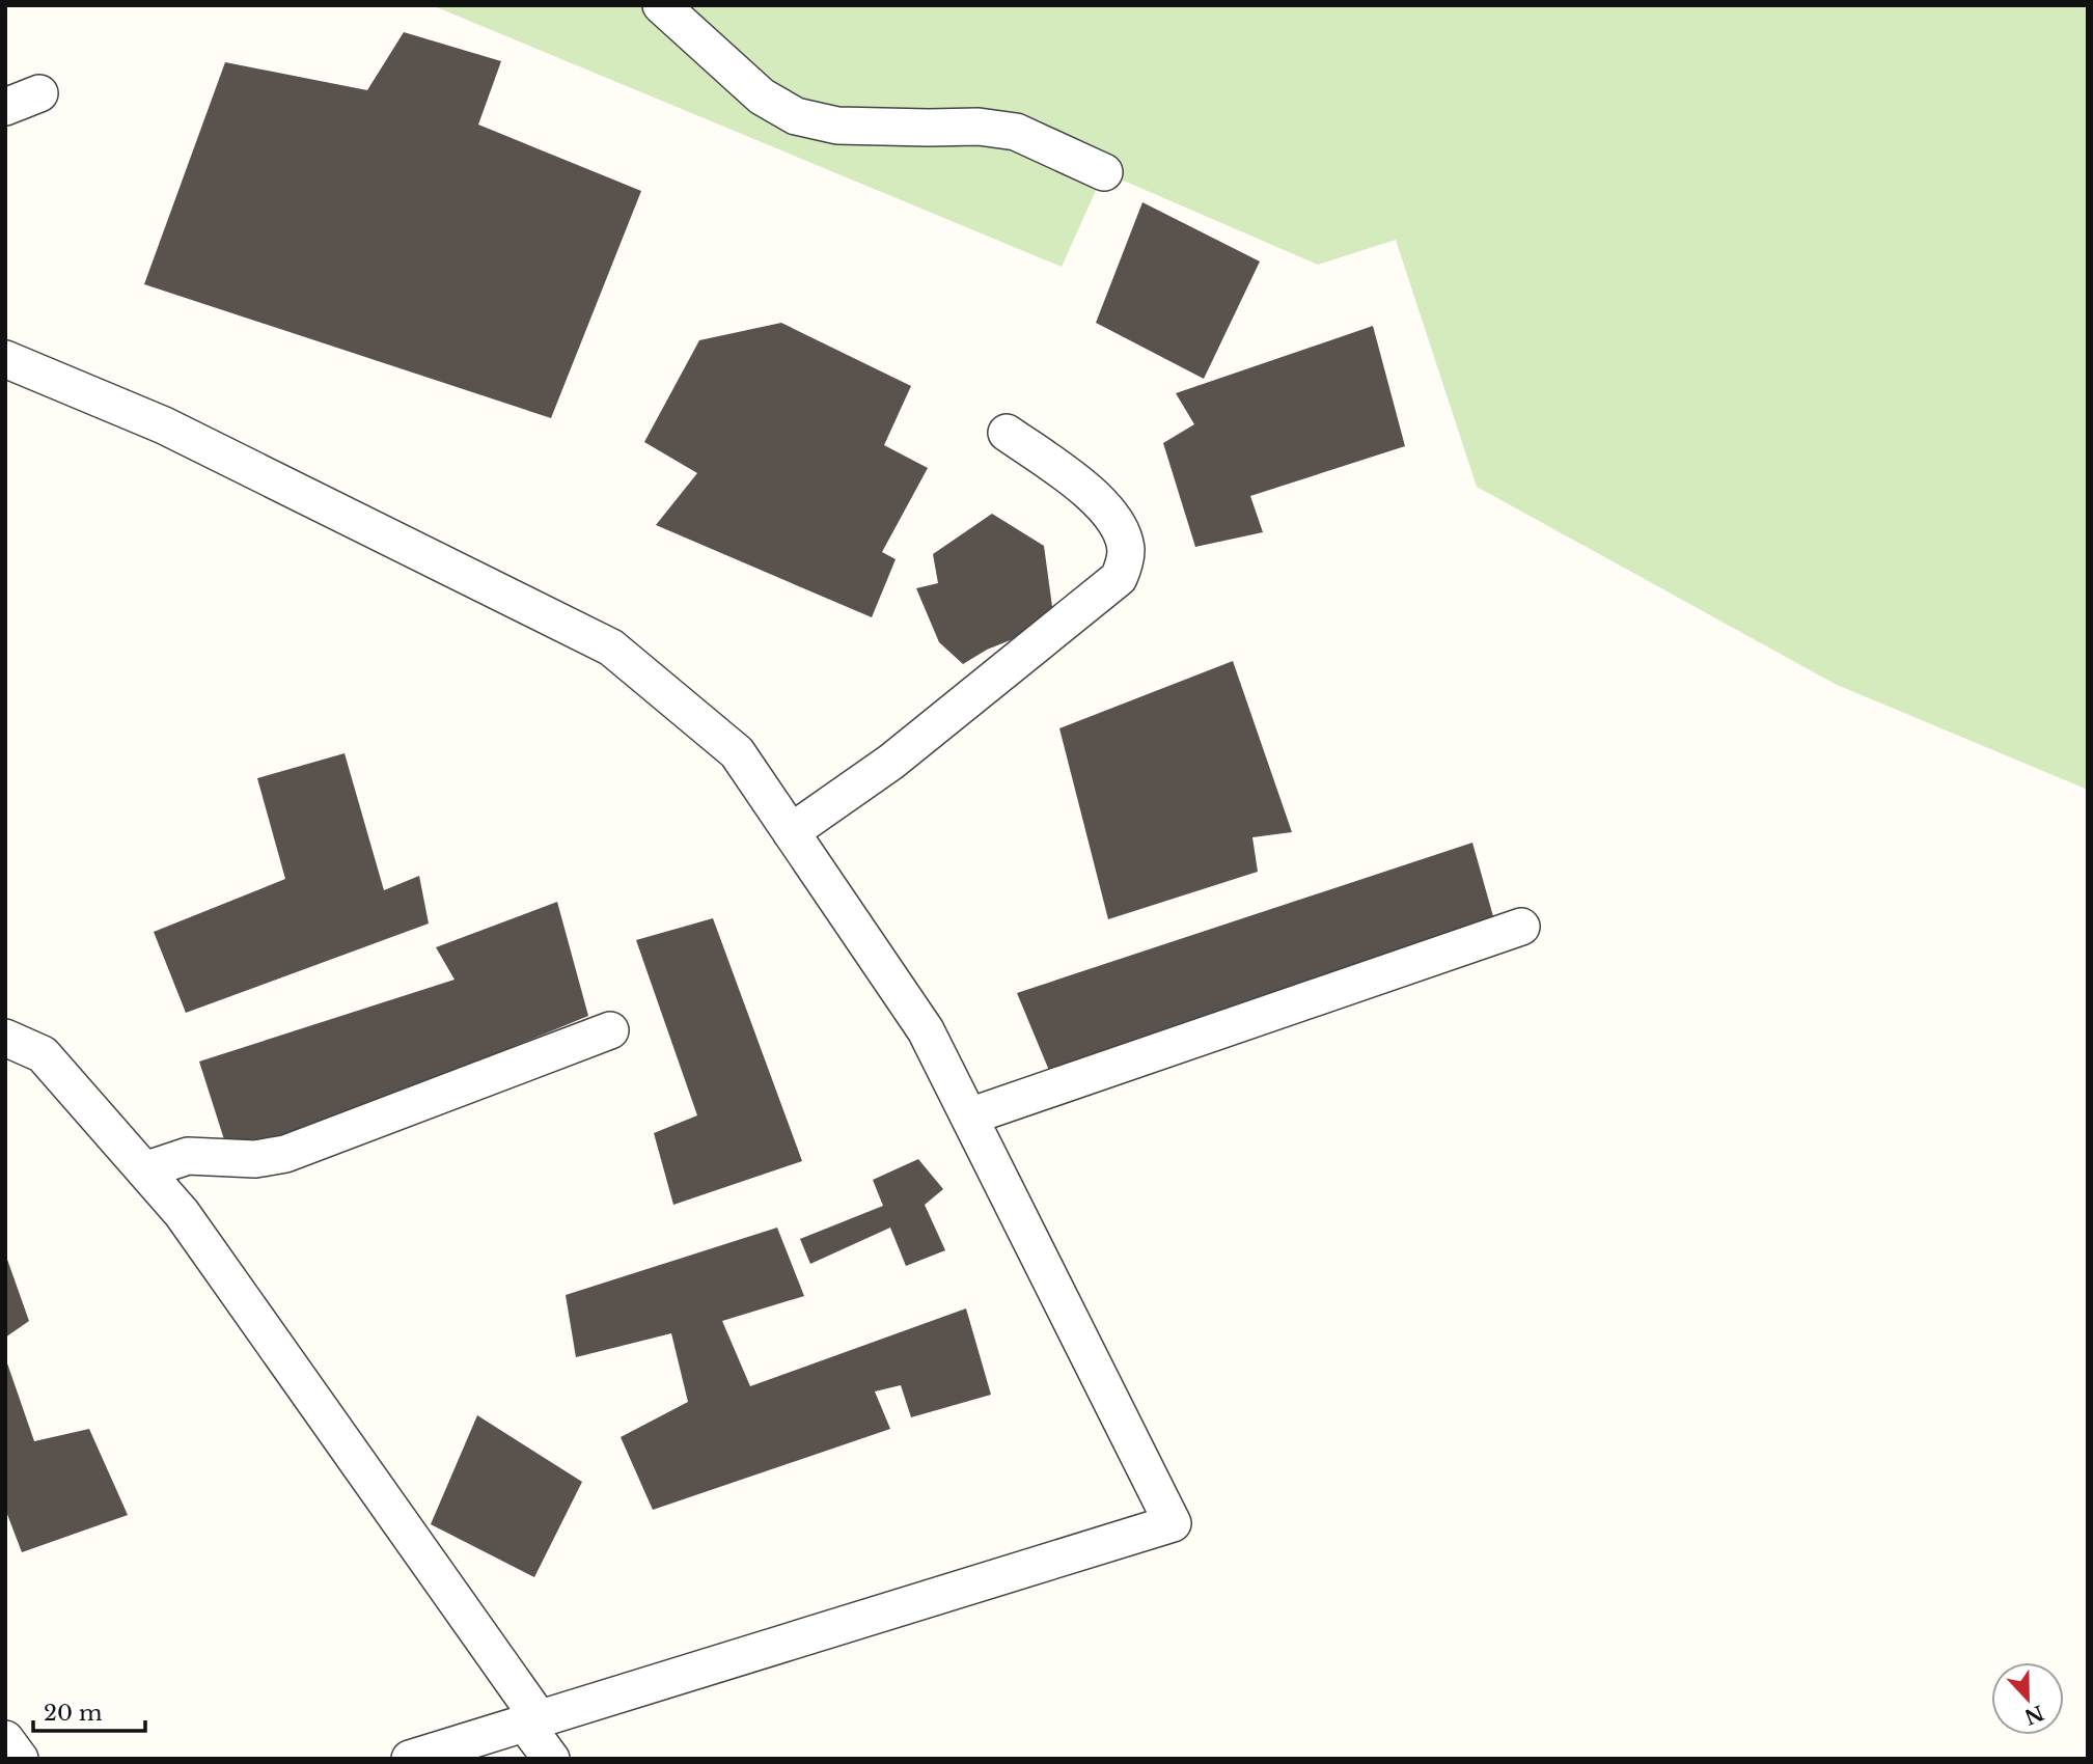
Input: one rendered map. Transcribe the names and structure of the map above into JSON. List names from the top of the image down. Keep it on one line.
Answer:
{"scale_bar":"20 m","north":"bottom"}
